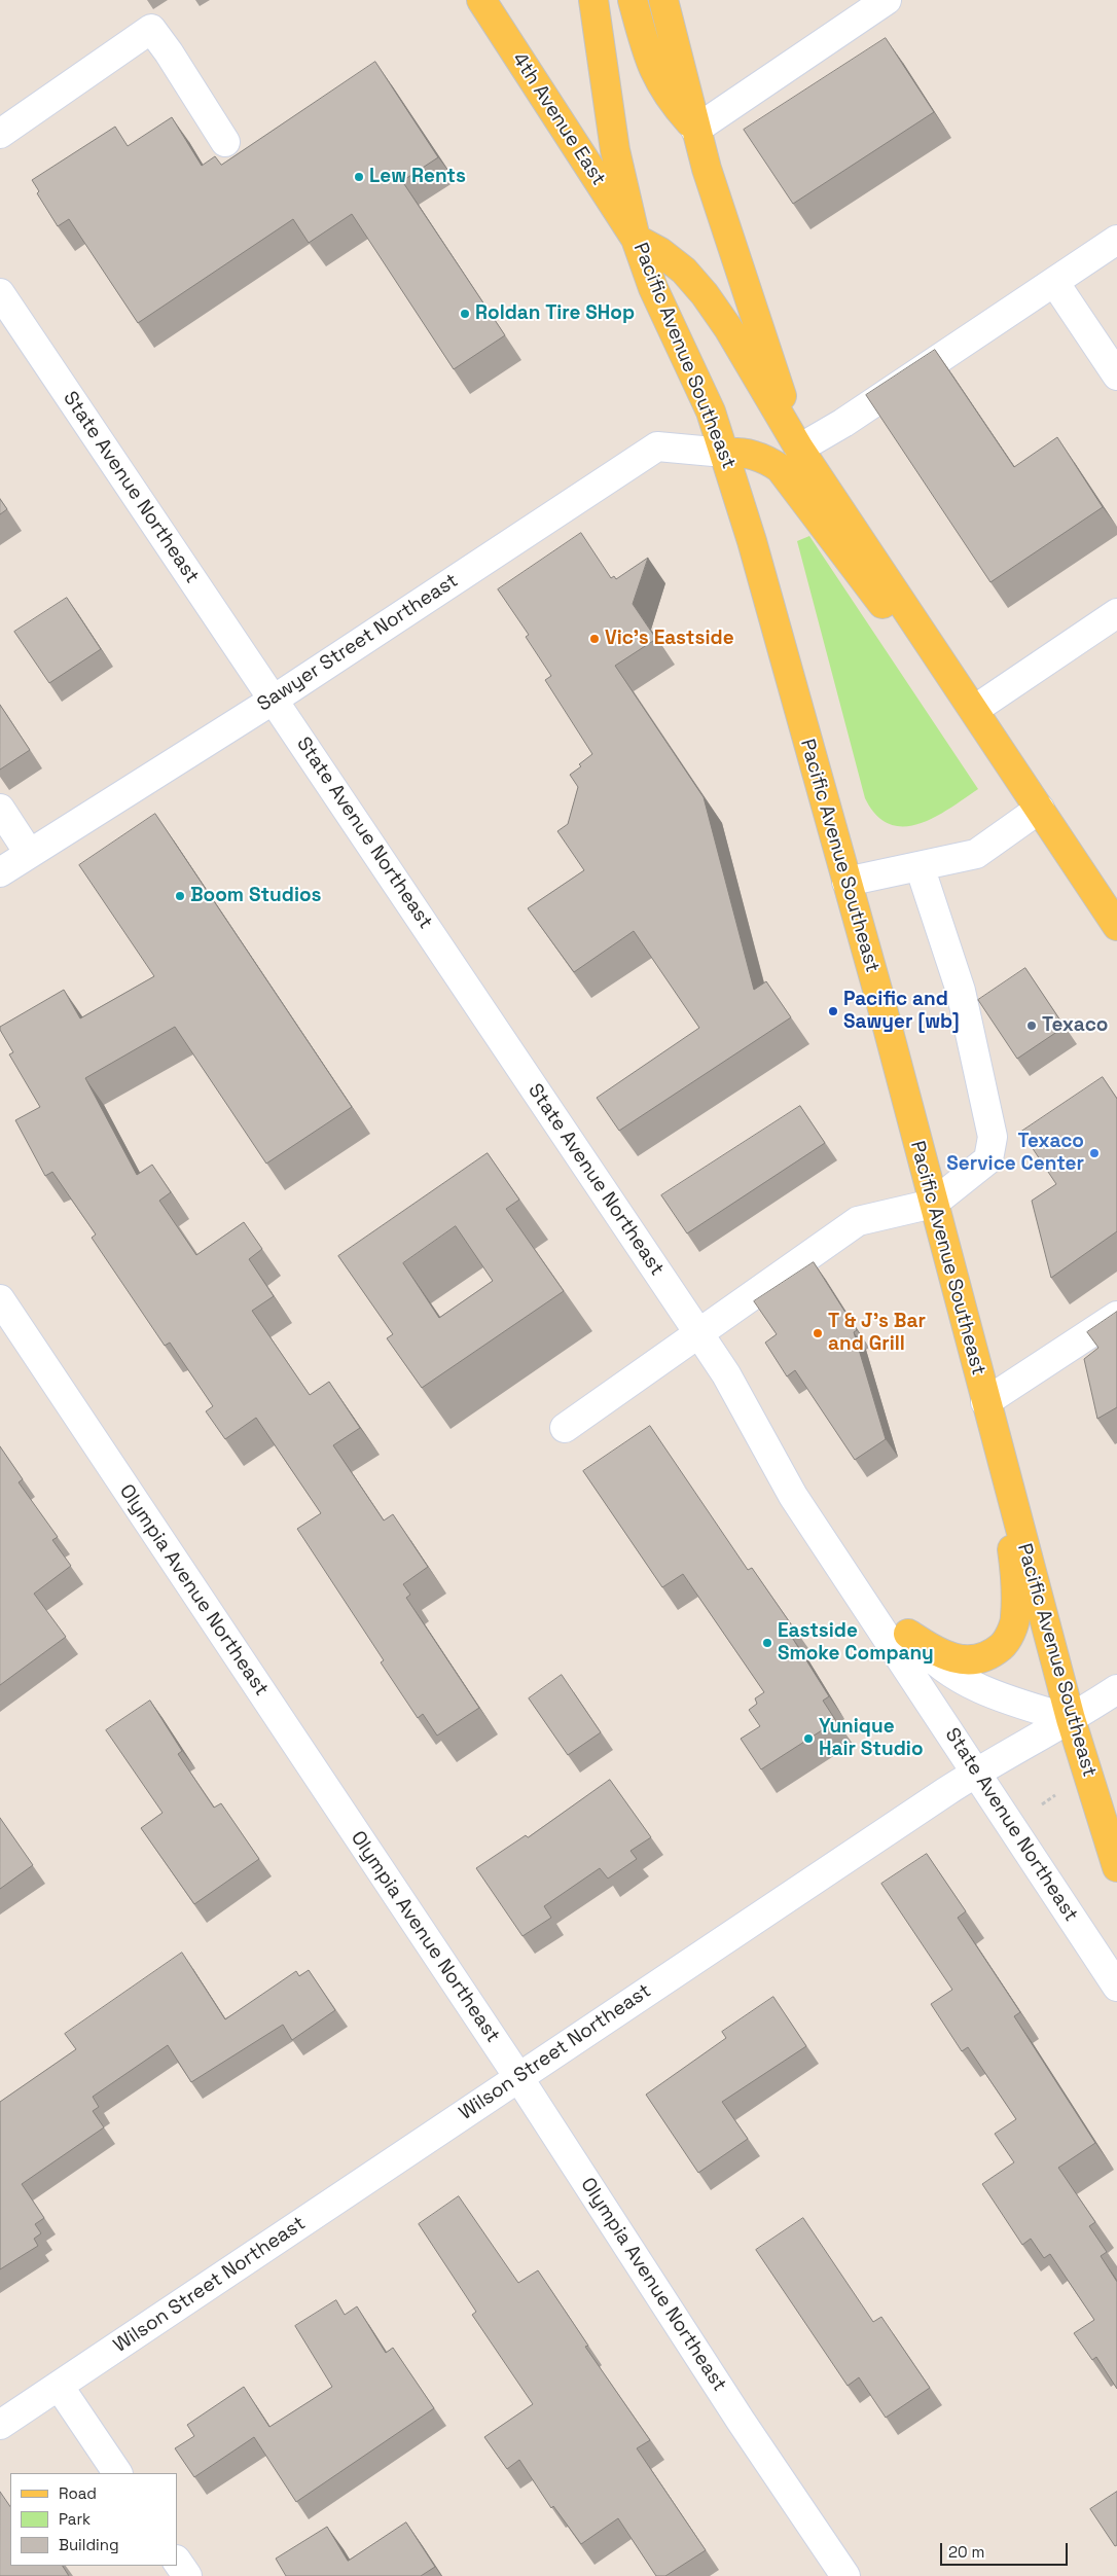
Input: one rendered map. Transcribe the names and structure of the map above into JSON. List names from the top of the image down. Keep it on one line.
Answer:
{"streets":{"main road":["4th Avenue East","Pacific Avenue Southeast"],"street":["State Avenue Northeast","Sawyer Street Northeast","Olympia Avenue Northeast","Wilson Street Northeast"]},"crossings":[["4th Avenue East","Pacific Avenue Southeast"],["Pacific Avenue Southeast","State Avenue Northeast"],["Pacific Avenue Southeast","Sawyer Street Northeast"],["Pacific Avenue Southeast","Wilson Street Northeast"],["State Avenue Northeast","Sawyer Street Northeast"],["State Avenue Northeast","Wilson Street Northeast"],["Olympia Avenue Northeast","Wilson Street Northeast"]],"places":["Lew Rents","Roldan Tire SHop","Vic's Eastside","Boom Studios","Pacific and Sawyer [wb]","Texaco","Texaco Service Center","T & J's Bar and Grill","Eastside Smoke Company","Yunique Hair Studio"],"legend":["Road","Park","Building"],"scale_bar":"20 m"}
